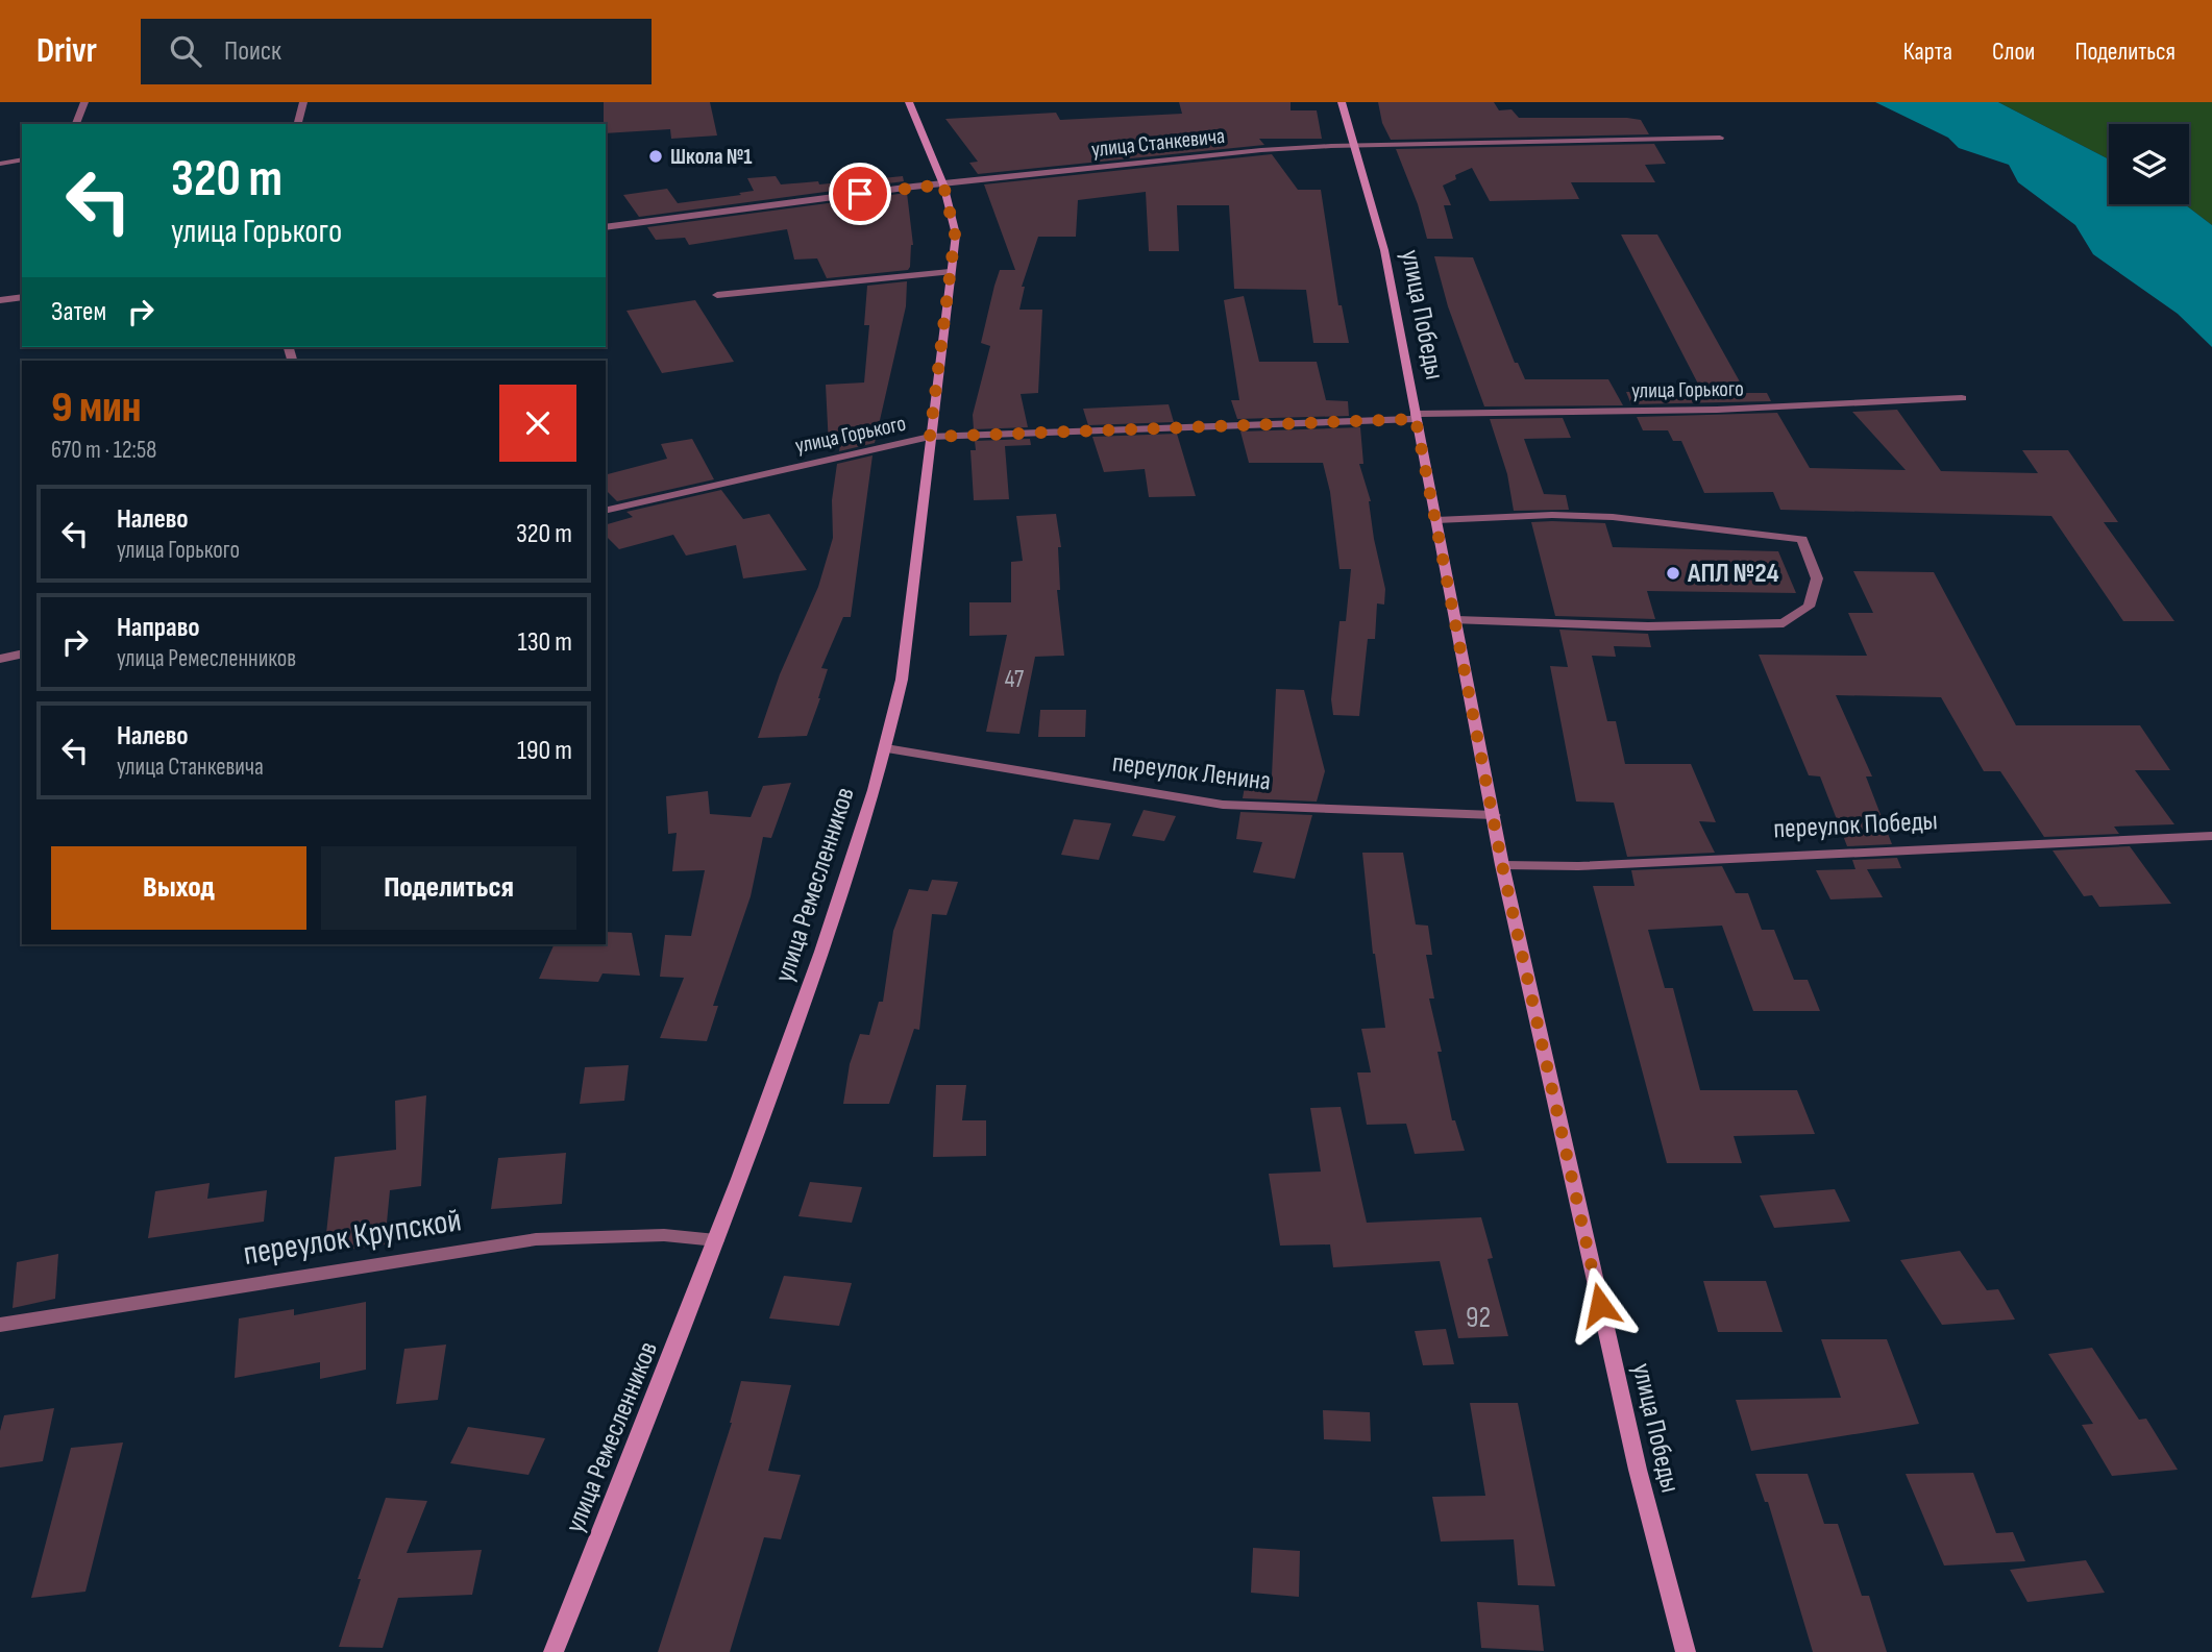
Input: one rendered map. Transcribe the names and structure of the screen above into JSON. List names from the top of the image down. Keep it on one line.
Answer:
{"streets":{"street":["улица Станкевича","улица Победы","улица Горького","переулок Ленина","переулок Победы","улица Ремесленников","переулок Крупской"]},"crossings":[["улица Станкевича","улица Победы"],["улица Станкевича","улица Ремесленников"],["улица Победы","улица Горького"],["улица Победы","переулок Ленина"],["улица Победы","переулок Победы"],["улица Горького","улица Ремесленников"],["переулок Ленина","улица Ремесленников"],["улица Ремесленников","переулок Крупской"]],"places":["Школа №1","АПЛ №24"],"house_numbers":["47","92"],"page":{"header":"Drivr","search":"Поиск","nav":["Карта","Слои","Поделиться"],"turn":["320 m","улица Горького"],"then":"Затем","heading":["9 мин","670 m · 12:58"],"list":[{"name":"Налево","note":"улица Горького","value":"320 m"},{"name":"Направо","note":"улица Ремесленников","value":"130 m"},{"name":"Налево","note":"улица Станкевича","value":"190 m"}],"buttons":["Выход","Поделиться"]}}
